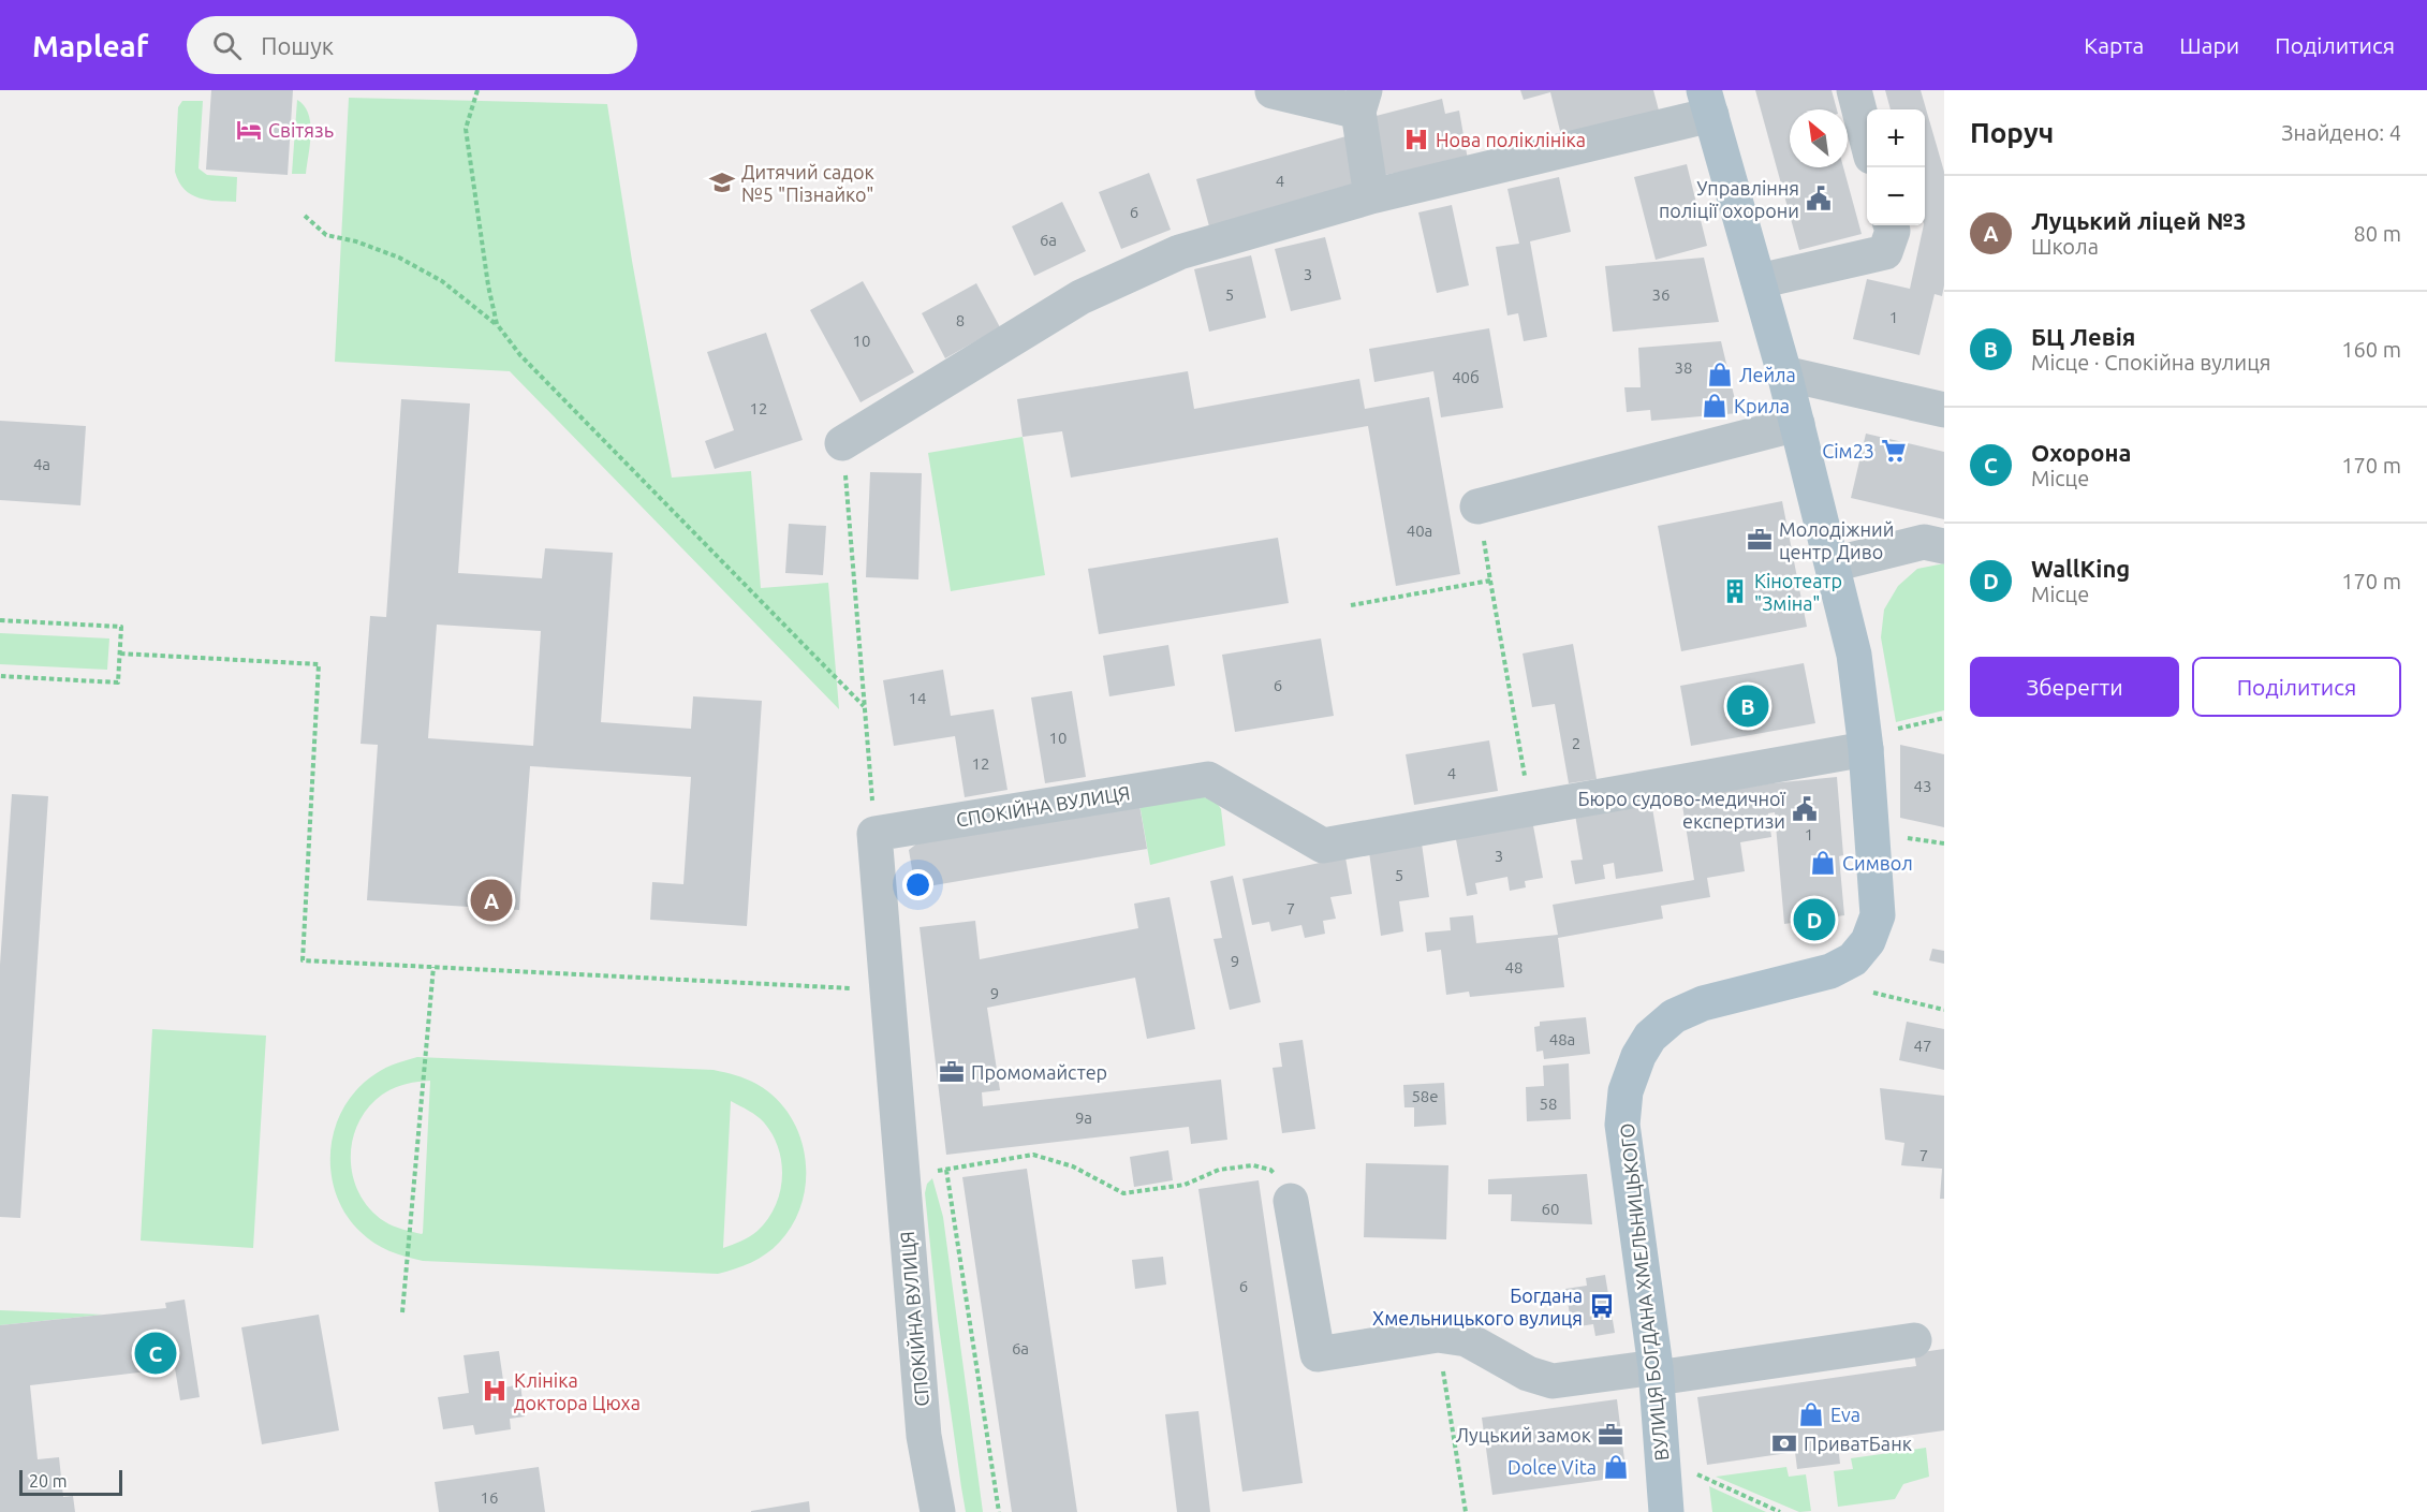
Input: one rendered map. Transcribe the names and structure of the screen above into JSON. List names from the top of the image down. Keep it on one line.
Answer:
{"streets":{"main road":["ВУЛИЦЯ БОГДАНА ХМЕЛЬНИЦЬКОГО"],"street":["СПОКІЙНА ВУЛИЦЯ"]},"crossings":[["СПОКІЙНА ВУЛИЦЯ","ВУЛИЦЯ БОГДАНА ХМЕЛЬНИЦЬКОГО"]],"places":{"hotel":["Світязь"],"hospital":["Нова поліклініка","Клініка доктора Цюха"],"school or university":["Дитячий садок №5 \"Пізнайко\""],"public building":["Управління поліції охорони","Бюро судово-медичної експертизи"],"shop":["Лейла","Крила","Символ","Eva","Dolce Vita"],"supermarket":["Сім23"],"office":["Молодіжний центр Диво","Промомайстер","Луцький замок"],"building":["Кінотеатр \"Зміна\""],"bus stop":["Богдана Хмельницького вулиця"],"bank":["ПриватБанк"]},"house_numbers":["4","6","6а","3","5","36","1","8","10","38","40б","12","4а","40а","6","14","10","2","12","4","43","1","3","5","7","9","48","9","48а","47","58е","58","9а","7","60","6","6а","16"],"scale_bar":"20 m","north":"top left","page":{"header":"Mapleaf","search":"Пошук","nav":["Карта","Шари","Поділитися"],"heading":["Поруч","Знайдено: 4"],"map_buttons":["+","−"],"list":[{"mark":"A","name":"Луцький ліцей №3","note":"Школа","value":"80 m"},{"mark":"B","name":"БЦ Левія","note":"Місце · Спокійна вулиця","value":"160 m"},{"mark":"C","name":"Охорона","note":"Місце","value":"170 m"},{"mark":"D","name":"WallKing","note":"Місце","value":"170 m"}],"buttons":["Зберегти","Поділитися"],"pins":["B","A","D","C"],"scale":"20 m"}}
